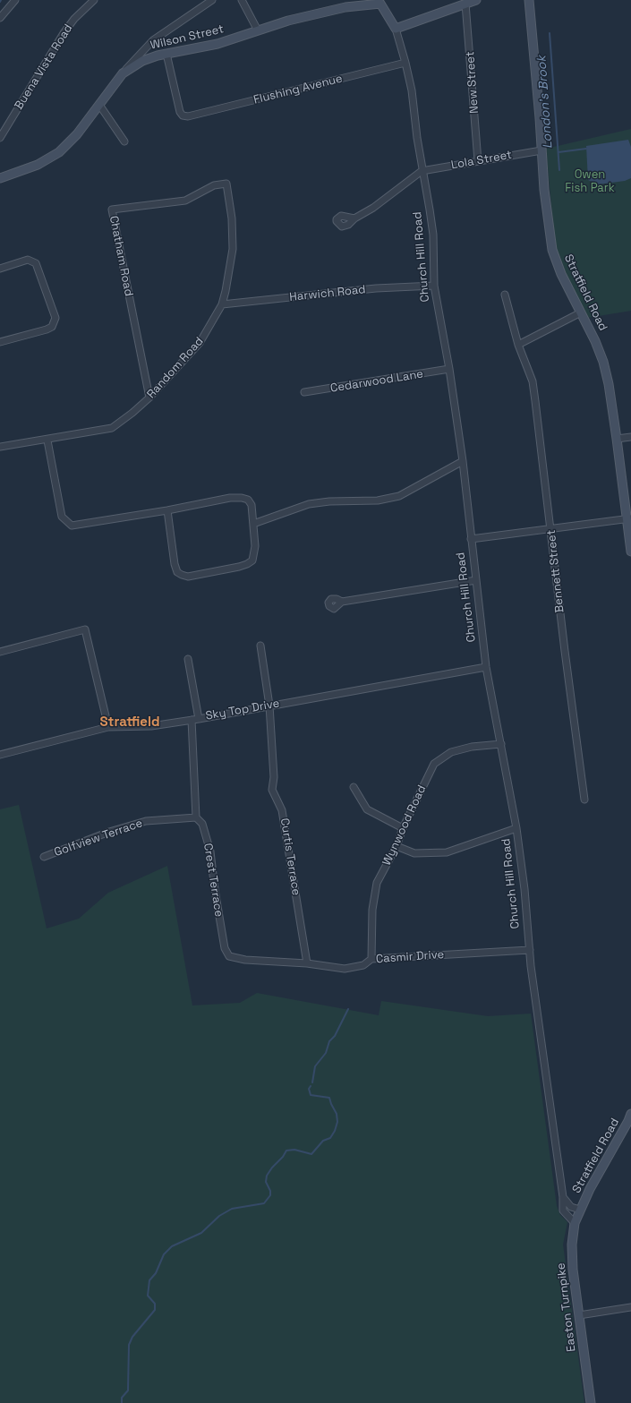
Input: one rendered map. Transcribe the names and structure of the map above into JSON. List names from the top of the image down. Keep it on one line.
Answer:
{"streets":{"main road":["Wilson Street","Church Hill Road","Stratfield Road","Easton Turnpike"],"street":["Buena Vista Road","New Street","Flushing Avenue","Lola Street","Chatham Road","Harwich Road","Random Road","Cedarwood Lane","Bennett Street","Sky Top Drive","Wynwood Road","Golfview Terrace","Curtis Terrace","Crest Terrace","Casmir Drive"]},"crossings":[["Wilson Street","Flushing Avenue"],["Wilson Street","Church Hill Road"],["New Street","Lola Street"],["Flushing Avenue","Church Hill Road"],["Lola Street","Church Hill Road"],["Lola Street","Stratfield Road"],["Chatham Road","Random Road"],["Church Hill Road","Harwich Road"],["Church Hill Road","Cedarwood Lane"],["Church Hill Road","Sky Top Drive"],["Church Hill Road","Wynwood Road"],["Church Hill Road","Casmir Drive"],["Church Hill Road","Easton Turnpike"],["Stratfield Road","Easton Turnpike"],["Harwich Road","Random Road"],["Sky Top Drive","Curtis Terrace"],["Sky Top Drive","Crest Terrace"],["Wynwood Road","Casmir Drive"],["Golfview Terrace","Crest Terrace"],["Curtis Terrace","Casmir Drive"],["Crest Terrace","Casmir Drive"]],"districts":["Stratfield"],"water":["London's Brook"],"parks":["Owen Fish Park"]}
